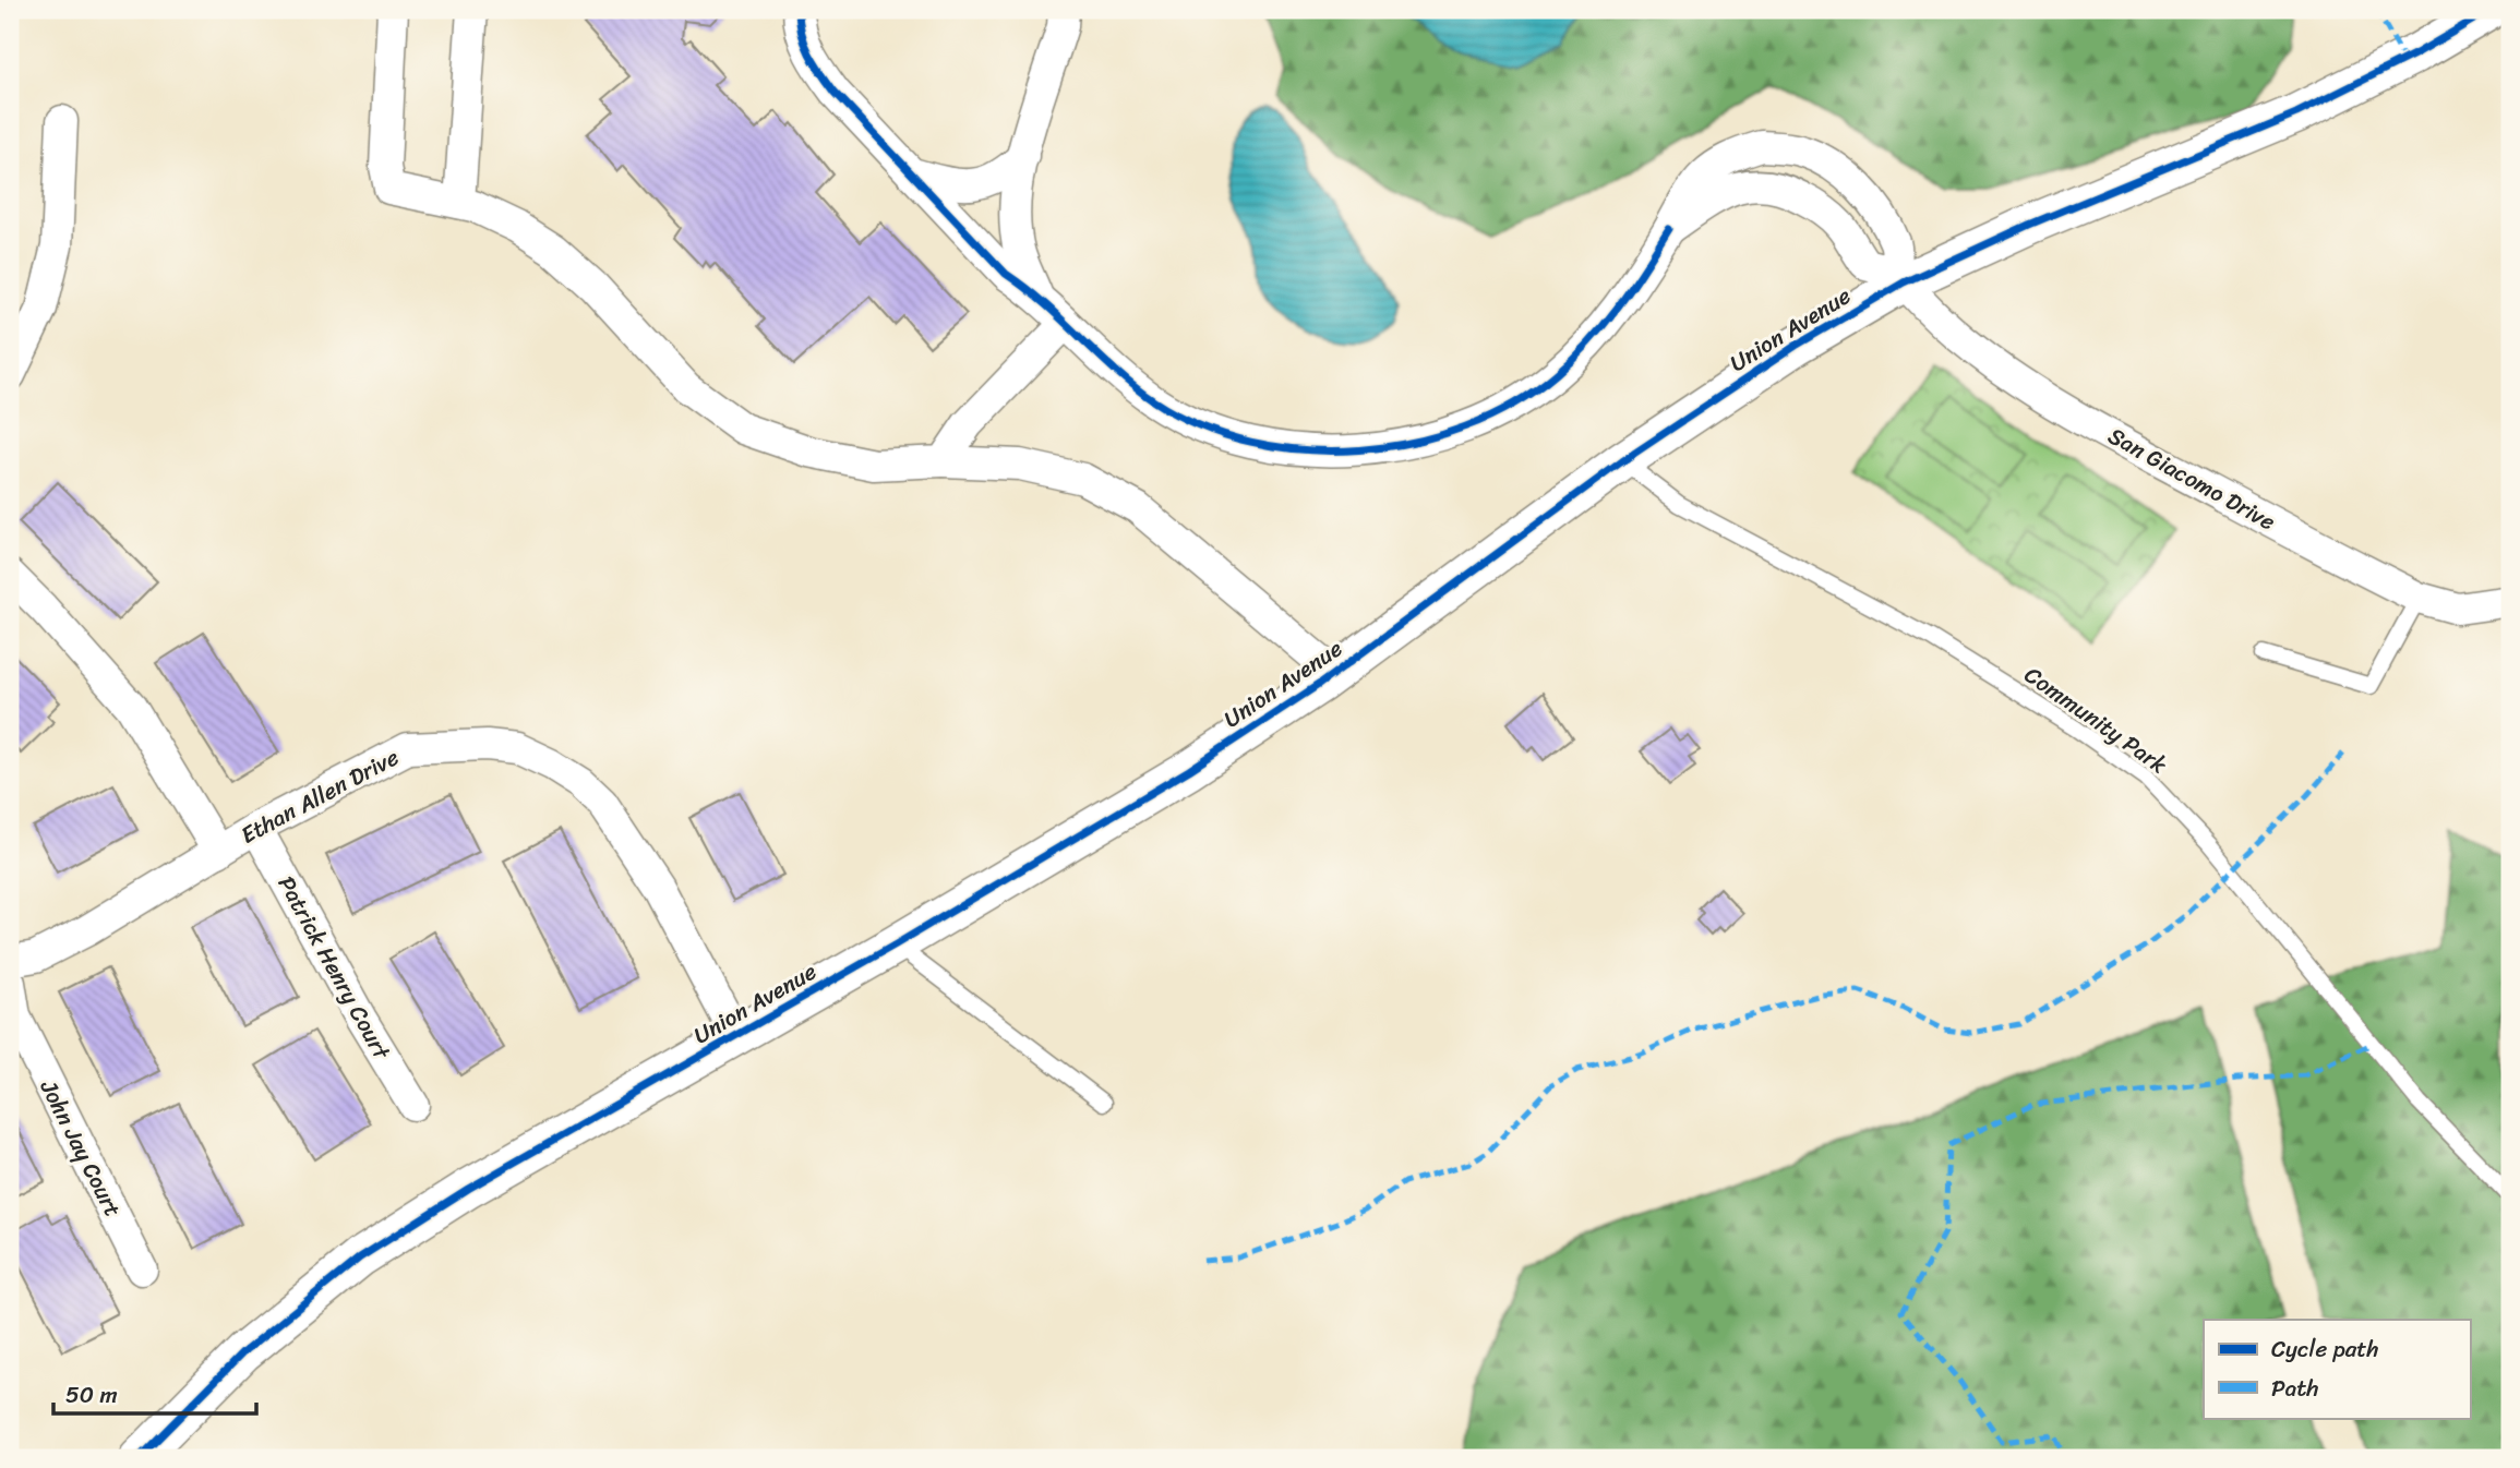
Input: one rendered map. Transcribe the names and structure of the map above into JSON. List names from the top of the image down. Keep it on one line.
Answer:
{"streets":{"street":["Union Avenue","San Giacomo Drive","Ethan Allen Drive","Patrick Henry Court","John Jay Court"],"lane":["Community Park"]},"crossings":[["Union Avenue","San Giacomo Drive"],["Union Avenue","Community Park"],["Union Avenue","Ethan Allen Drive"],["Ethan Allen Drive","Patrick Henry Court"]],"legend":["Cycle path","Path"],"scale_bar":"50 m"}
